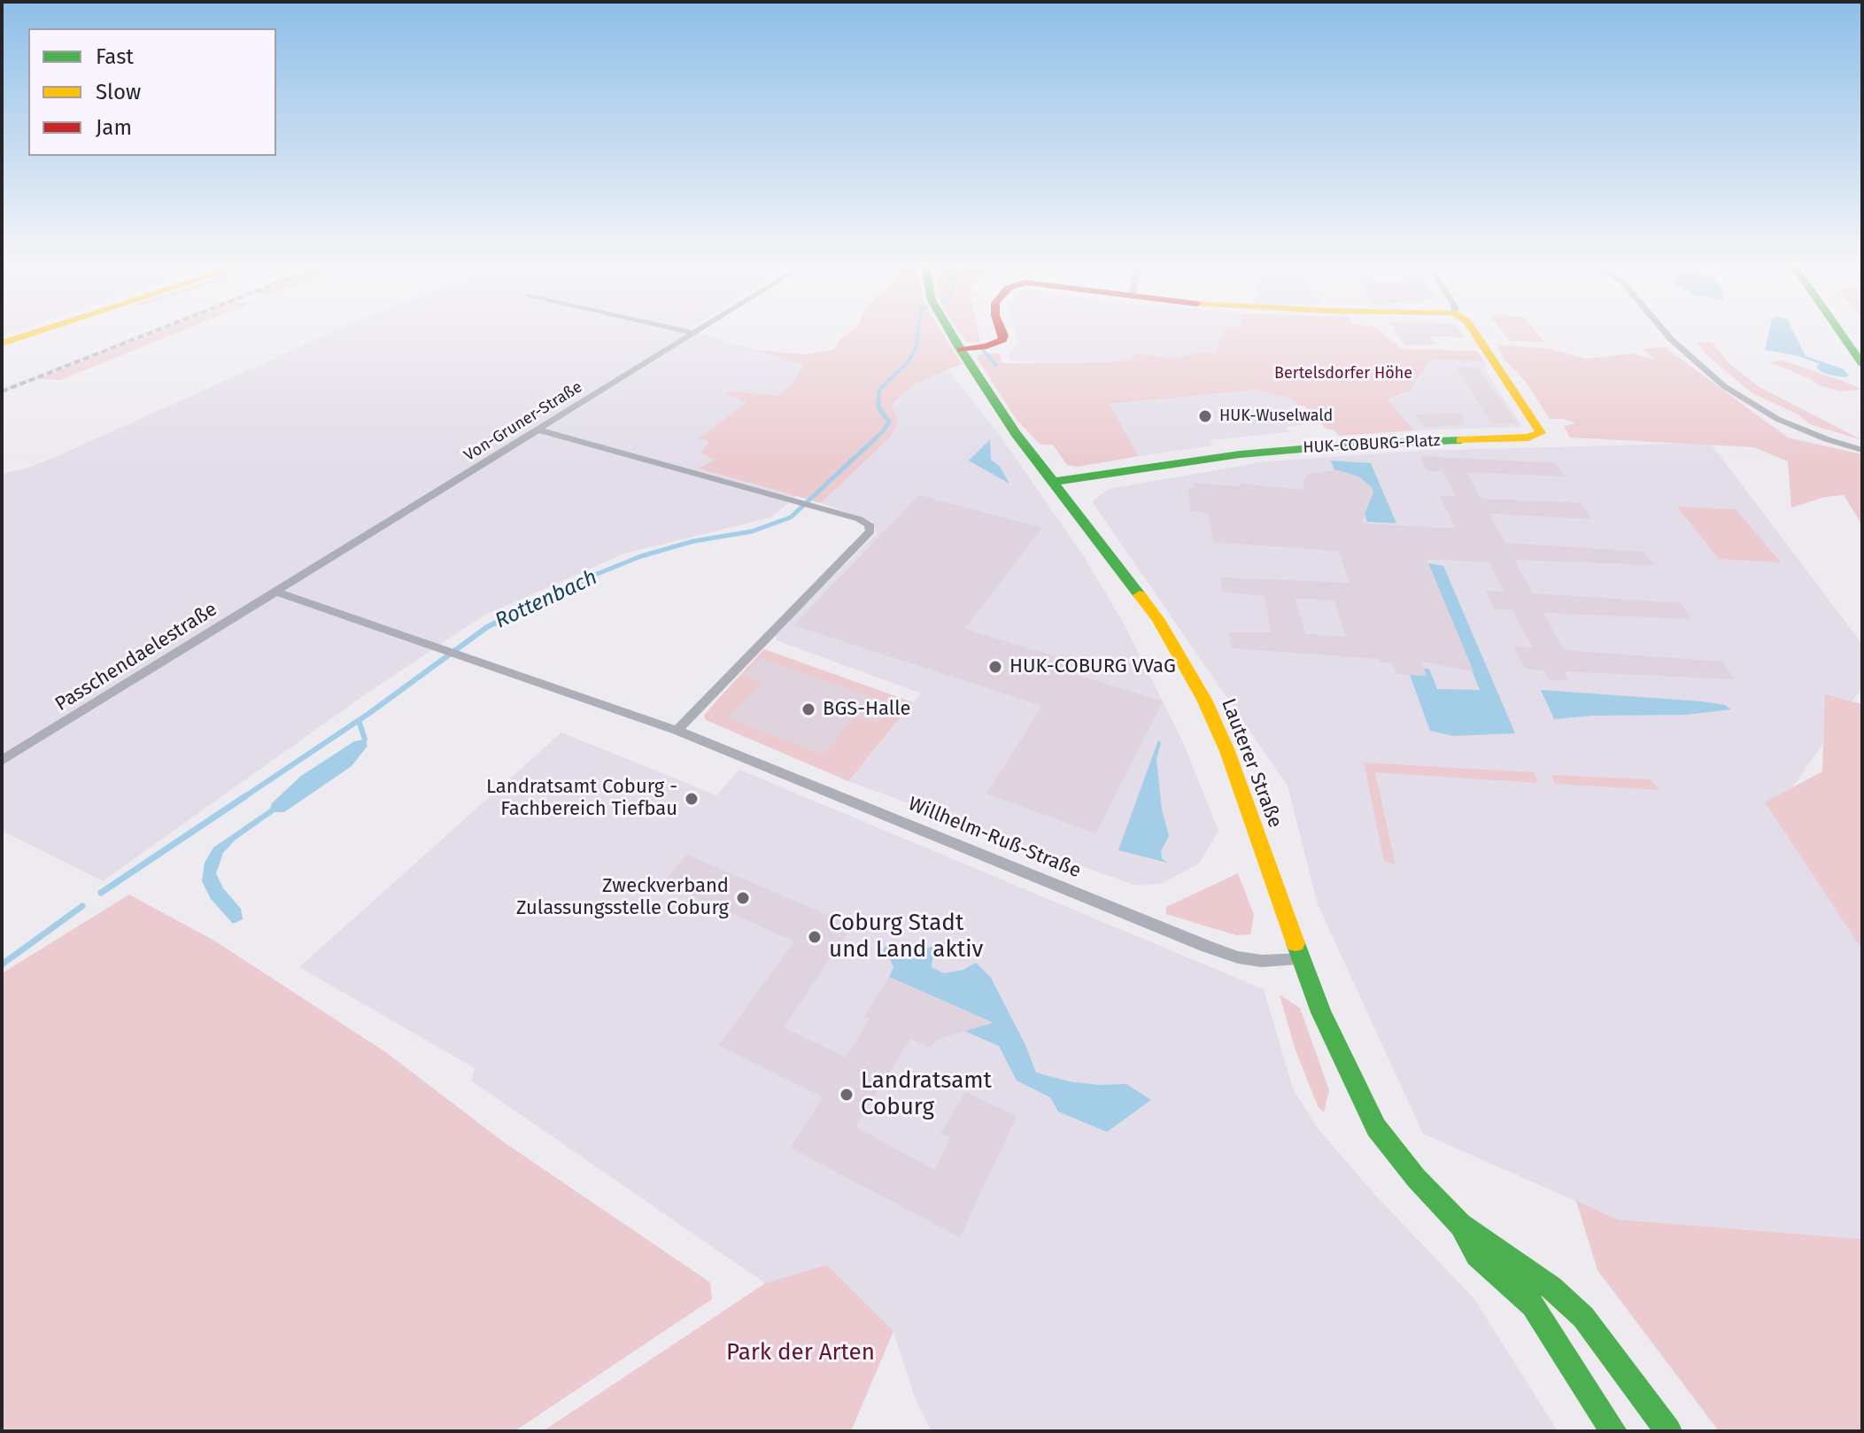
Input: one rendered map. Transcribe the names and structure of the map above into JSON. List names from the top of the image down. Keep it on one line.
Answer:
{"streets":{"main road":["HUK-COBURG-Platz","Lauterer Straße"],"street":["Von-Gruner-Straße","Passchendaelestraße","Willhelm-Ruß-Straße"]},"crossings":[["Von-Gruner-Straße","Passchendaelestraße"],["HUK-COBURG-Platz","Lauterer Straße"],["Passchendaelestraße","Willhelm-Ruß-Straße"],["Lauterer Straße","Willhelm-Ruß-Straße"]],"water":["Rottenbach"],"parks":["Bertelsdorfer Höhe","Park der Arten"],"places":["HUK-Wuselwald","HUK-COBURG VVaG","BGS-Halle","Landratsamt Coburg - Fachbereich Tiefbau","Zweckverband Zulassungsstelle Coburg","Coburg Stadt und Land aktiv","Landratsamt Coburg"],"legend":["Fast","Slow","Jam"]}
